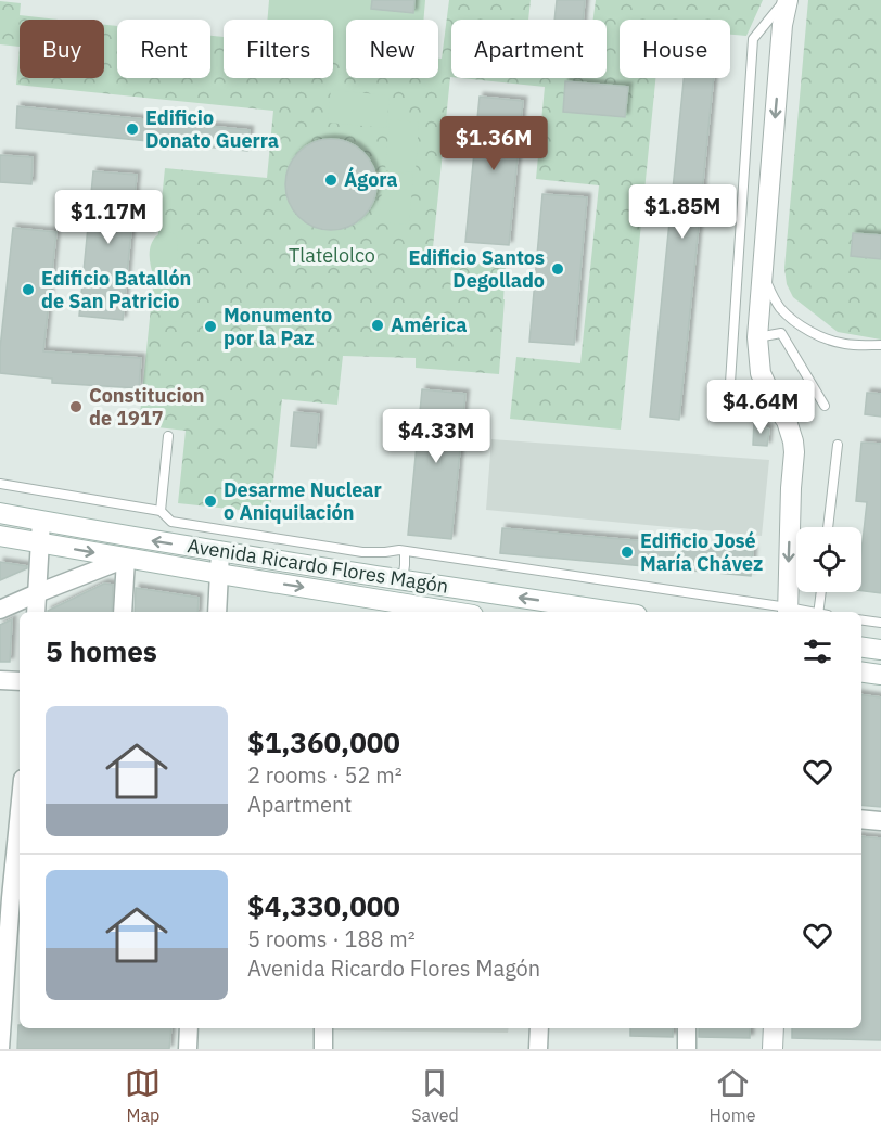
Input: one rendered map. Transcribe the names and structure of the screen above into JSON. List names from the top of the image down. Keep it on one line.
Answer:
{"streets":{"main road":["Avenida Ricardo Flores Magón"]},"parks":["Tlatelolco"],"places":["Edificio Donato Guerra","Ágora","Edificio Santos Degollado","Edificio Batallón de San Patricio","América","Monumento por la Paz","Constitucion de 1917","Desarme Nuclear o Aniquilación","Edificio José María Chávez"],"page":{"chip":["Buy","Rent","Filters","New","Apartment","House"],"price":["$1.36M","$1.85M","$1.17M","$4.64M","$4.33M"],"heading":"5 homes","list":[{"name":"$1,360,000","note":"2 rooms · 52 m² · Apartment"},{"name":"$4,330,000","note":"5 rooms · 188 m² · Avenida Ricardo Flores Magón"}],"tabs":["Map","Saved","Home"]}}
